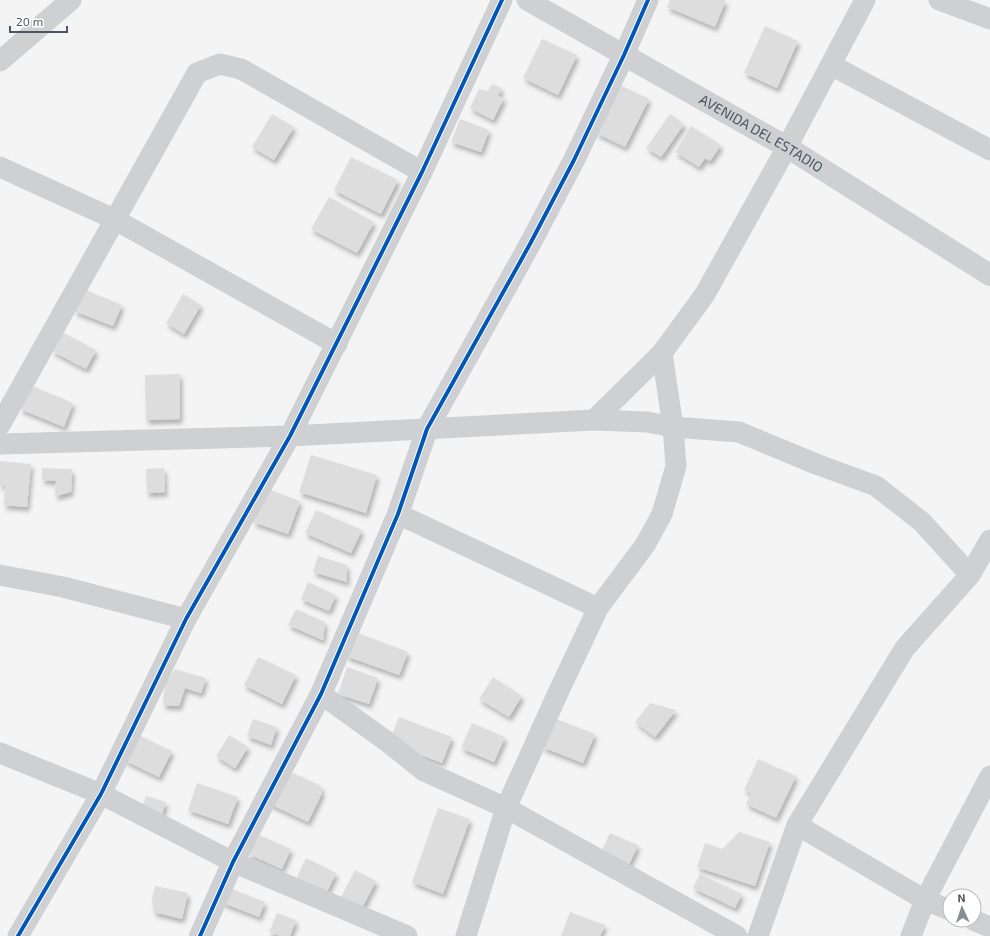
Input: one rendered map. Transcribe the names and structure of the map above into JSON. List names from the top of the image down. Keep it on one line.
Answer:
{"streets":{"street":["AVENIDA DEL ESTADIO"]},"scale_bar":"20 m","north":"top"}
